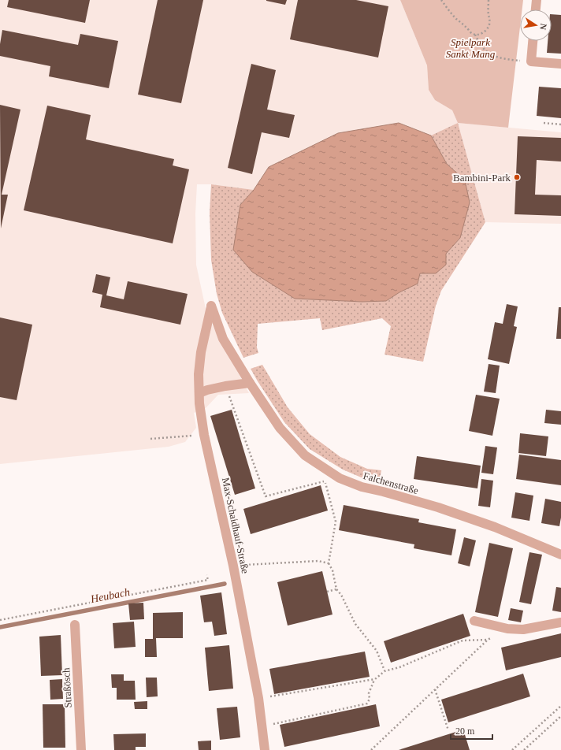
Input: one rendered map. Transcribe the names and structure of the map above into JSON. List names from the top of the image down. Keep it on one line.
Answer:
{"streets":{"street":["Falchenstraße","Max-Schaidhauf-Straße","Straßösch"]},"crossings":[["Falchenstraße","Max-Schaidhauf-Straße"]],"water":["Heubach"],"parks":["Spielpark Sankt Mang"],"places":["Bambini-Park"],"scale_bar":"20 m","north":"right"}
